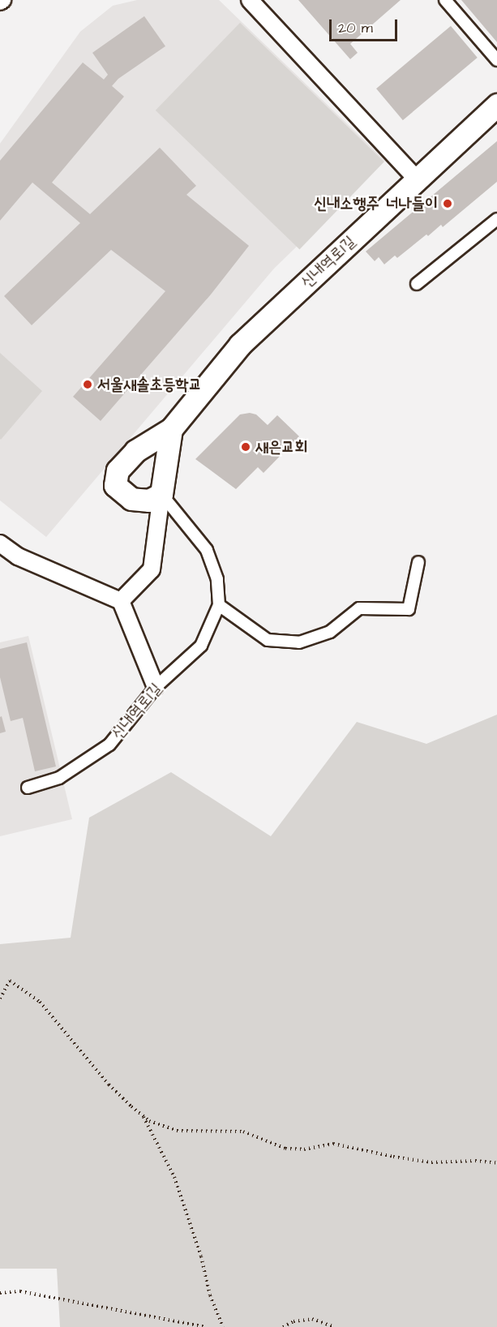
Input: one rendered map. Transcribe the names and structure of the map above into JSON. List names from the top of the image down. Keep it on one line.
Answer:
{"streets":{"street":["신내역로1길"]},"places":["신내소행주 너나들이","서울새솔초등학교","새은교회"],"scale_bar":"20 m"}
